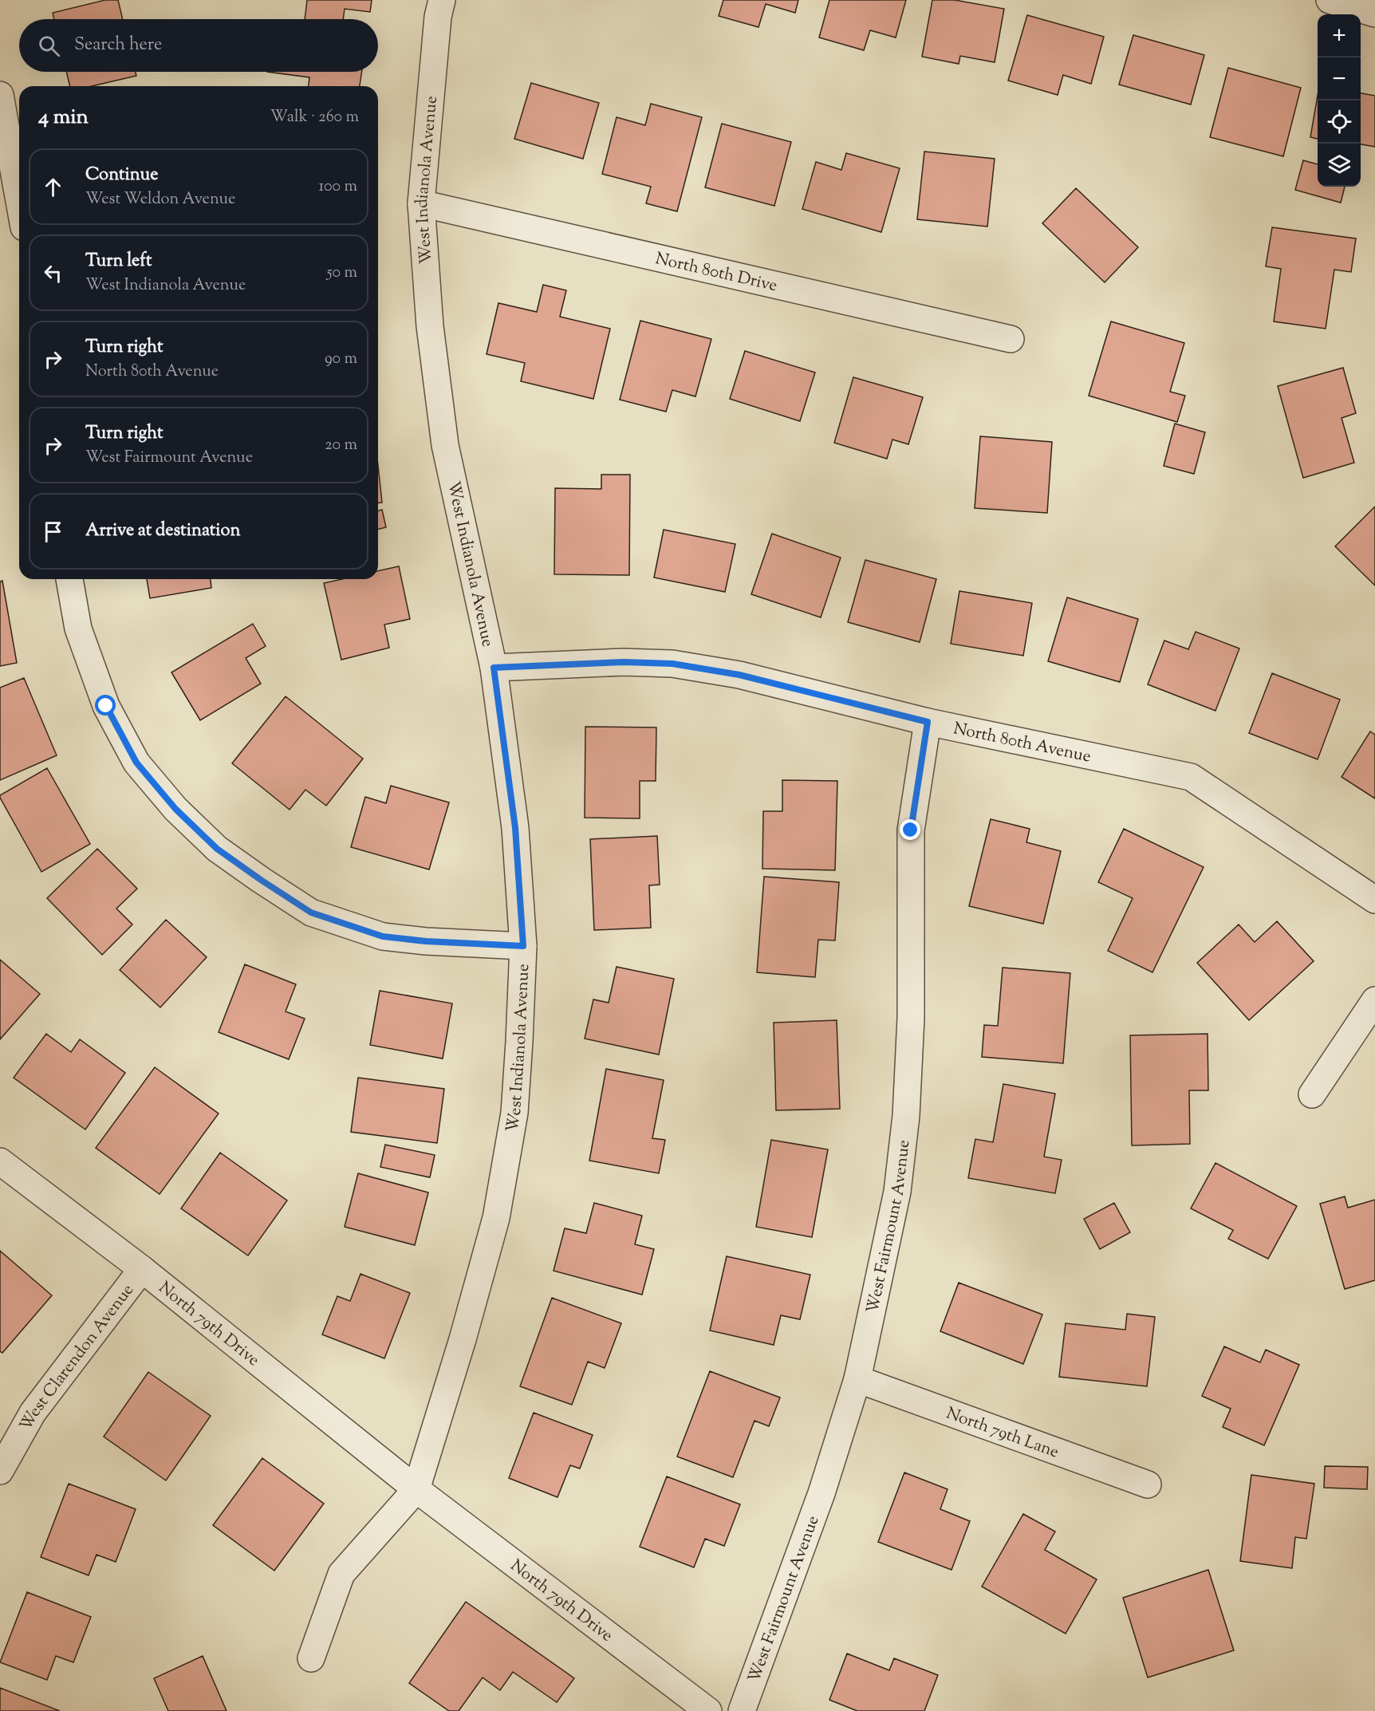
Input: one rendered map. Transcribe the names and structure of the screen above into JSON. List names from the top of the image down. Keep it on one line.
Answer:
{"streets":{"street":["West Indianola Avenue","North 80th Drive","North 80th Avenue","West Fairmount Avenue","North 79th Drive","West Clarendon Avenue","North 79th Lane"]},"crossings":[["West Indianola Avenue","North 80th Drive"],["West Indianola Avenue","North 80th Avenue"],["West Indianola Avenue","North 79th Drive"],["North 80th Avenue","West Fairmount Avenue"],["West Fairmount Avenue","North 79th Lane"],["North 79th Drive","West Clarendon Avenue"]],"page":{"map_buttons":["+","−"],"search":"Search here","heading":["4 min","Walk · 260 m"],"list":[["Continue","West Weldon Avenue","100 m"],["Turn left","West Indianola Avenue","50 m"],["Turn right","North 80th Avenue","90 m"],["Turn right","West Fairmount Avenue","20 m"],"Arrive at destination"]}}
